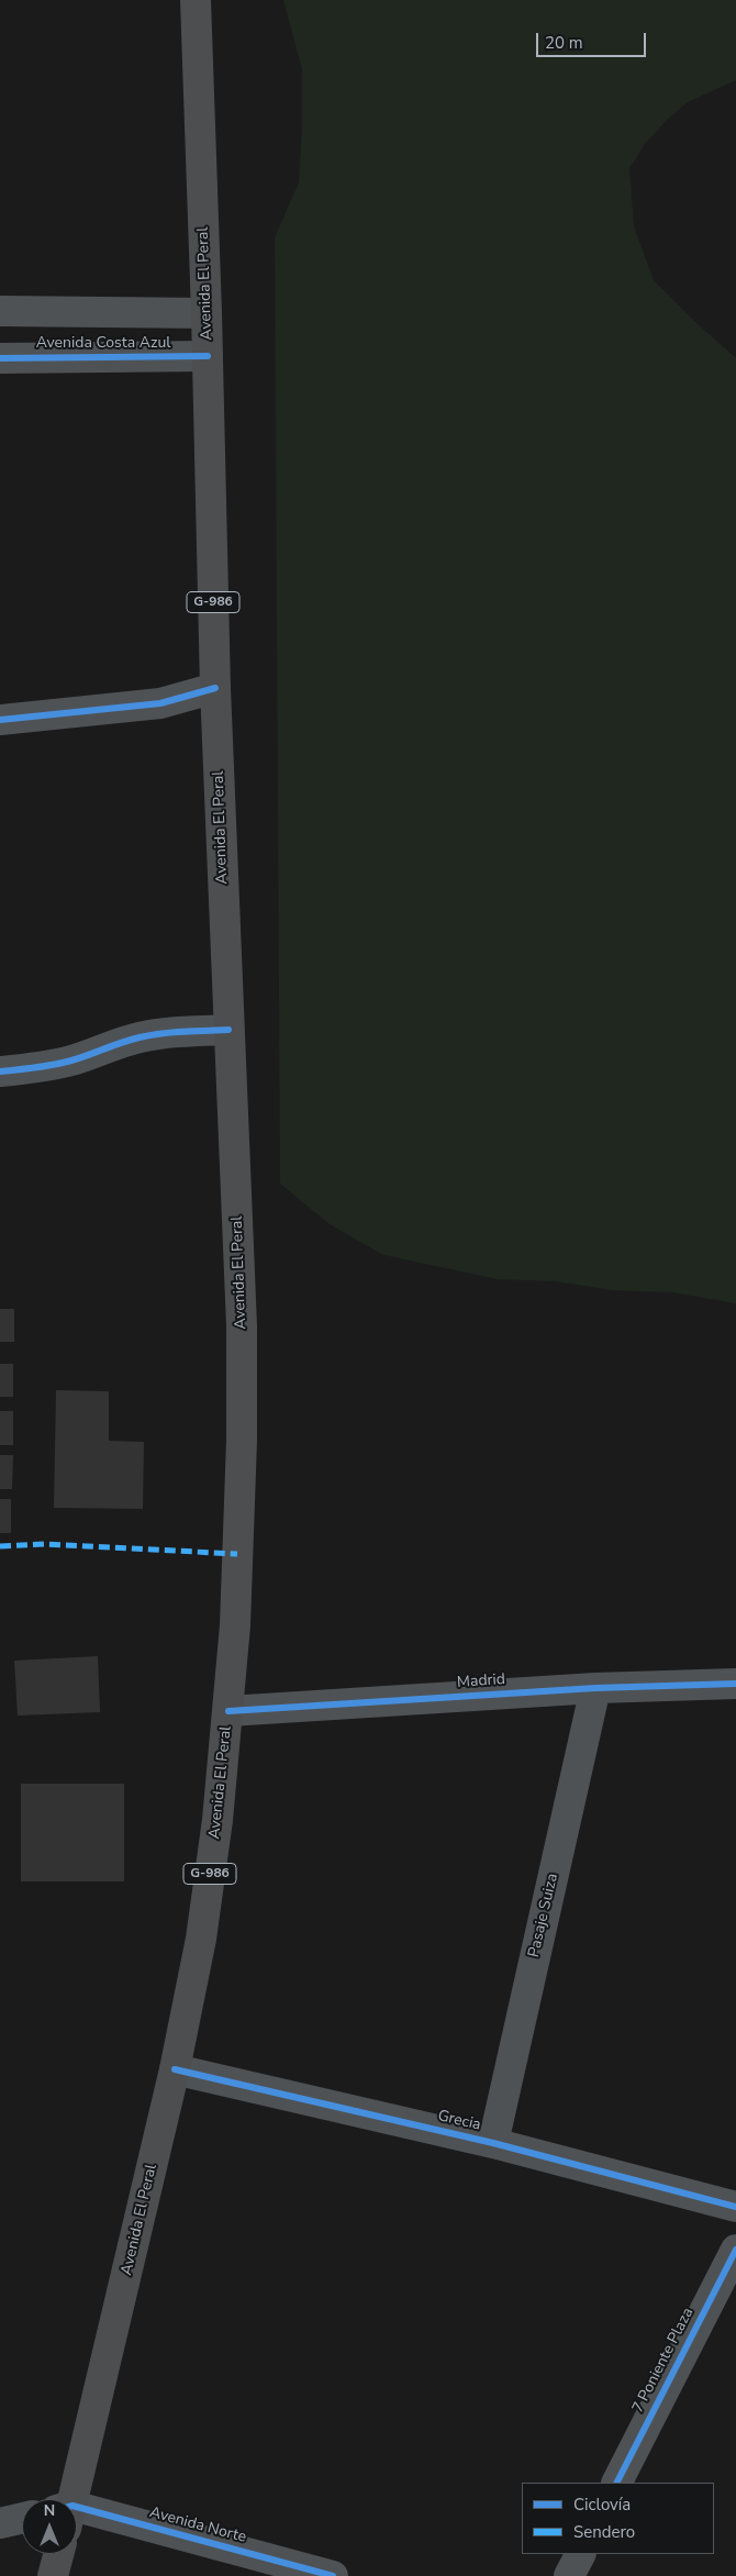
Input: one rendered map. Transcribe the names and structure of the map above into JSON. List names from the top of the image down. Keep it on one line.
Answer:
{"streets":{"main road":["Avenida El Peral","G-986"],"street":["Avenida Costa Azul","Madrid","Pasaje Suiza","Grecia","7 Poniente Plaza","Avenida Norte"]},"crossings":[["Avenida El Peral","Avenida Costa Azul"],["Avenida El Peral","Madrid"],["Avenida El Peral","Grecia"],["Madrid","Pasaje Suiza"],["Pasaje Suiza","Grecia"]],"legend":["Ciclovía","Sendero"],"scale_bar":"20 m","north":"top"}
